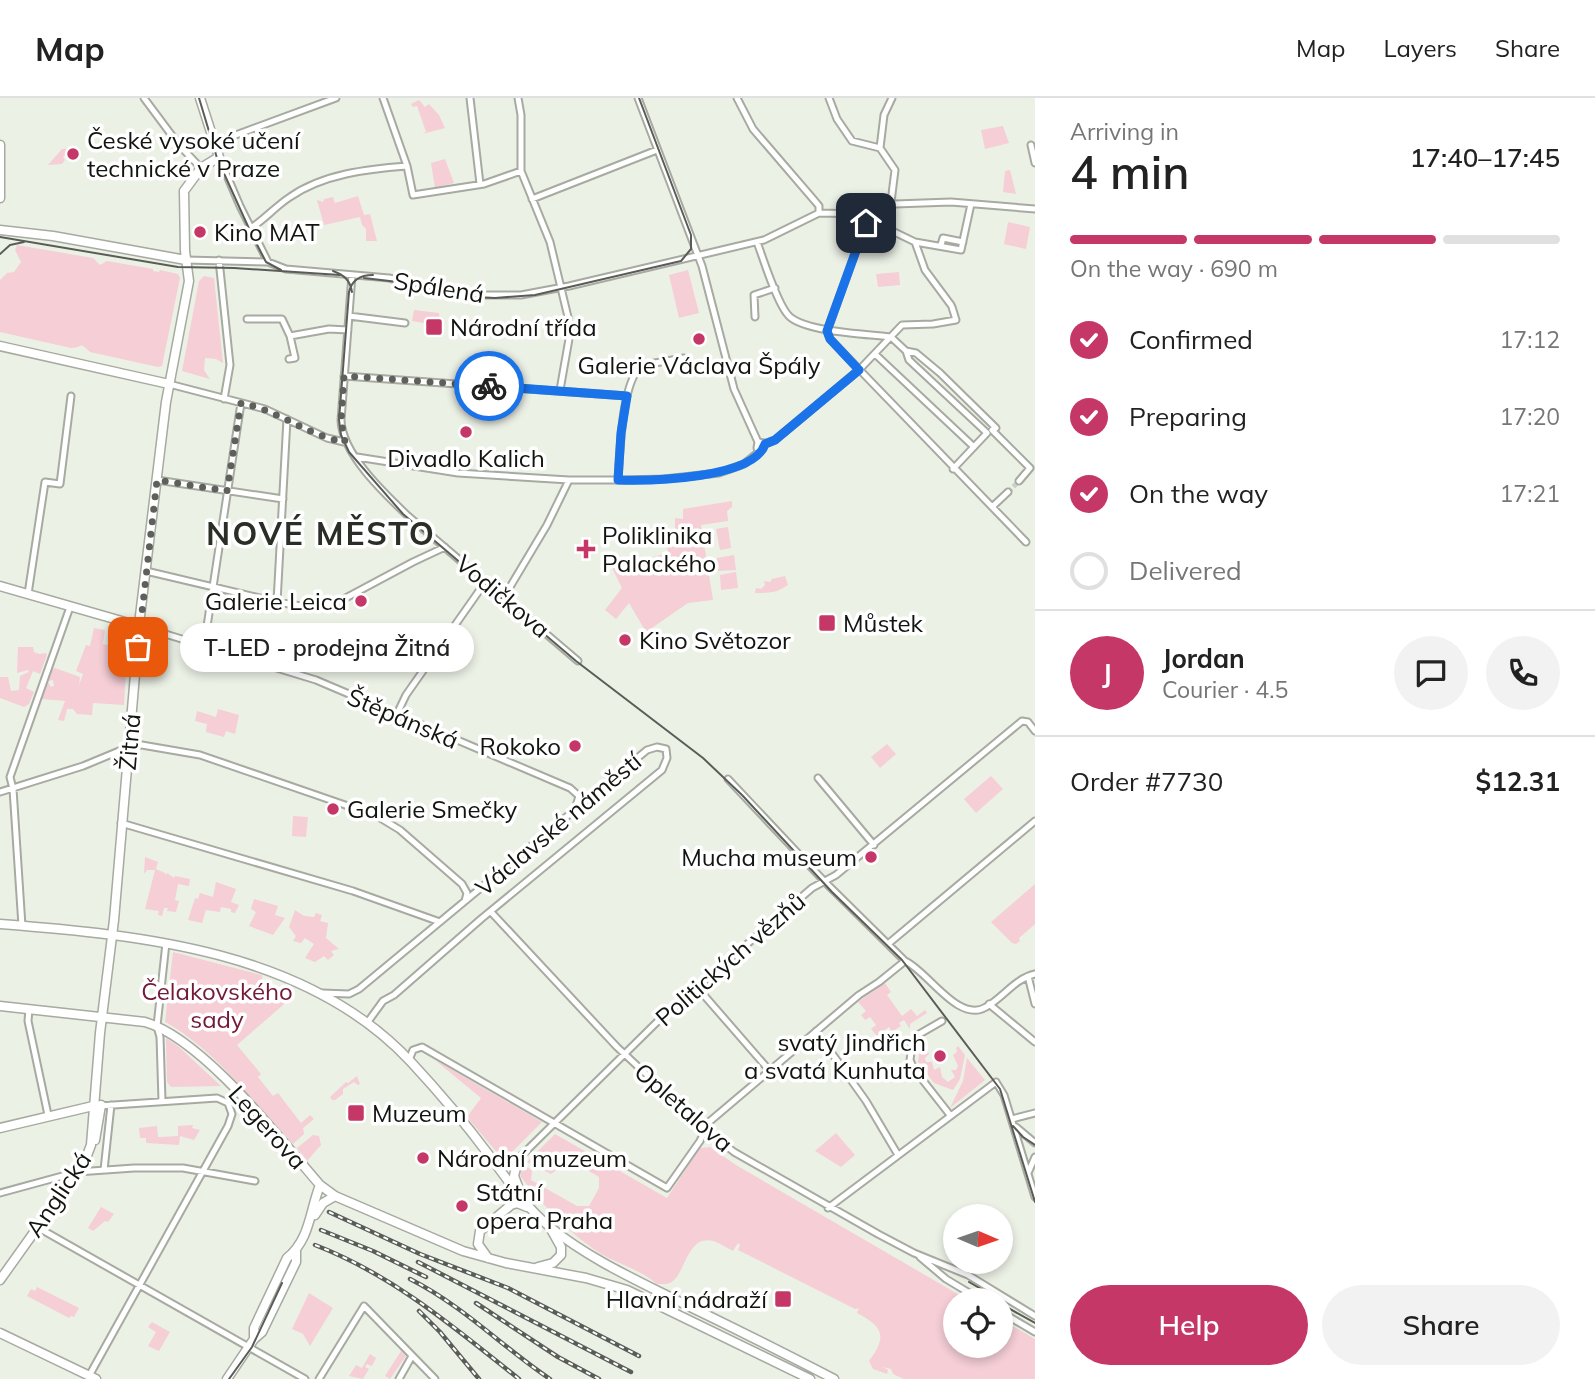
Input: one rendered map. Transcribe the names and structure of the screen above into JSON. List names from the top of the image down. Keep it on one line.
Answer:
{"streets":{"main road":["Štěpánská","Žitná","Legerova","Anglická"],"street":["Spálená","Vodičkova","Václavské náměstí","Politických vězňů","Opletalova"]},"crossings":[["Spálená","Žitná"],["Štěpánská","Žitná"],["Štěpánská","Václavské náměstí"],["Žitná","Legerova"],["Žitná","Anglická"],["Václavské náměstí","Opletalova"],["Politických vězňů","Opletalova"],["Legerova","Anglická"]],"districts":["NOVÉ MĚSTO"],"parks":["Čelakovského sady"],"places":{"other":["České vysoké učení technické v Praze","Kino MAT","Galerie Václava Špály","Divadlo Kalich","Galerie Leica","Kino Světozor","T-LED - prodejna Žitná","Rokoko","Galerie Smečky","Mucha museum","svatý Jindřich a svatá Kunhuta","Národní muzeum","Státní opera Praha"],"transit":["Národní třída","Můstek","Muzeum","Hlavní nádraží"],"health":["Poliklinika Palackého"]},"north":"right","page":{"header":"Map","nav":["Map","Layers","Share"],"heading":["4 min","Arriving in","17:40–17:45"],"panel":["Jordan","Courier · 4.5","Order #7730","$12.31"],"bar":"On the way · 690 m","list":[["Confirmed","17:12"],["Preparing","17:20"],["On the way","17:21"],"Delivered"],"bubble":"T-LED - prodejna Žitná","round":"J","buttons":["Help","Share"]}}
